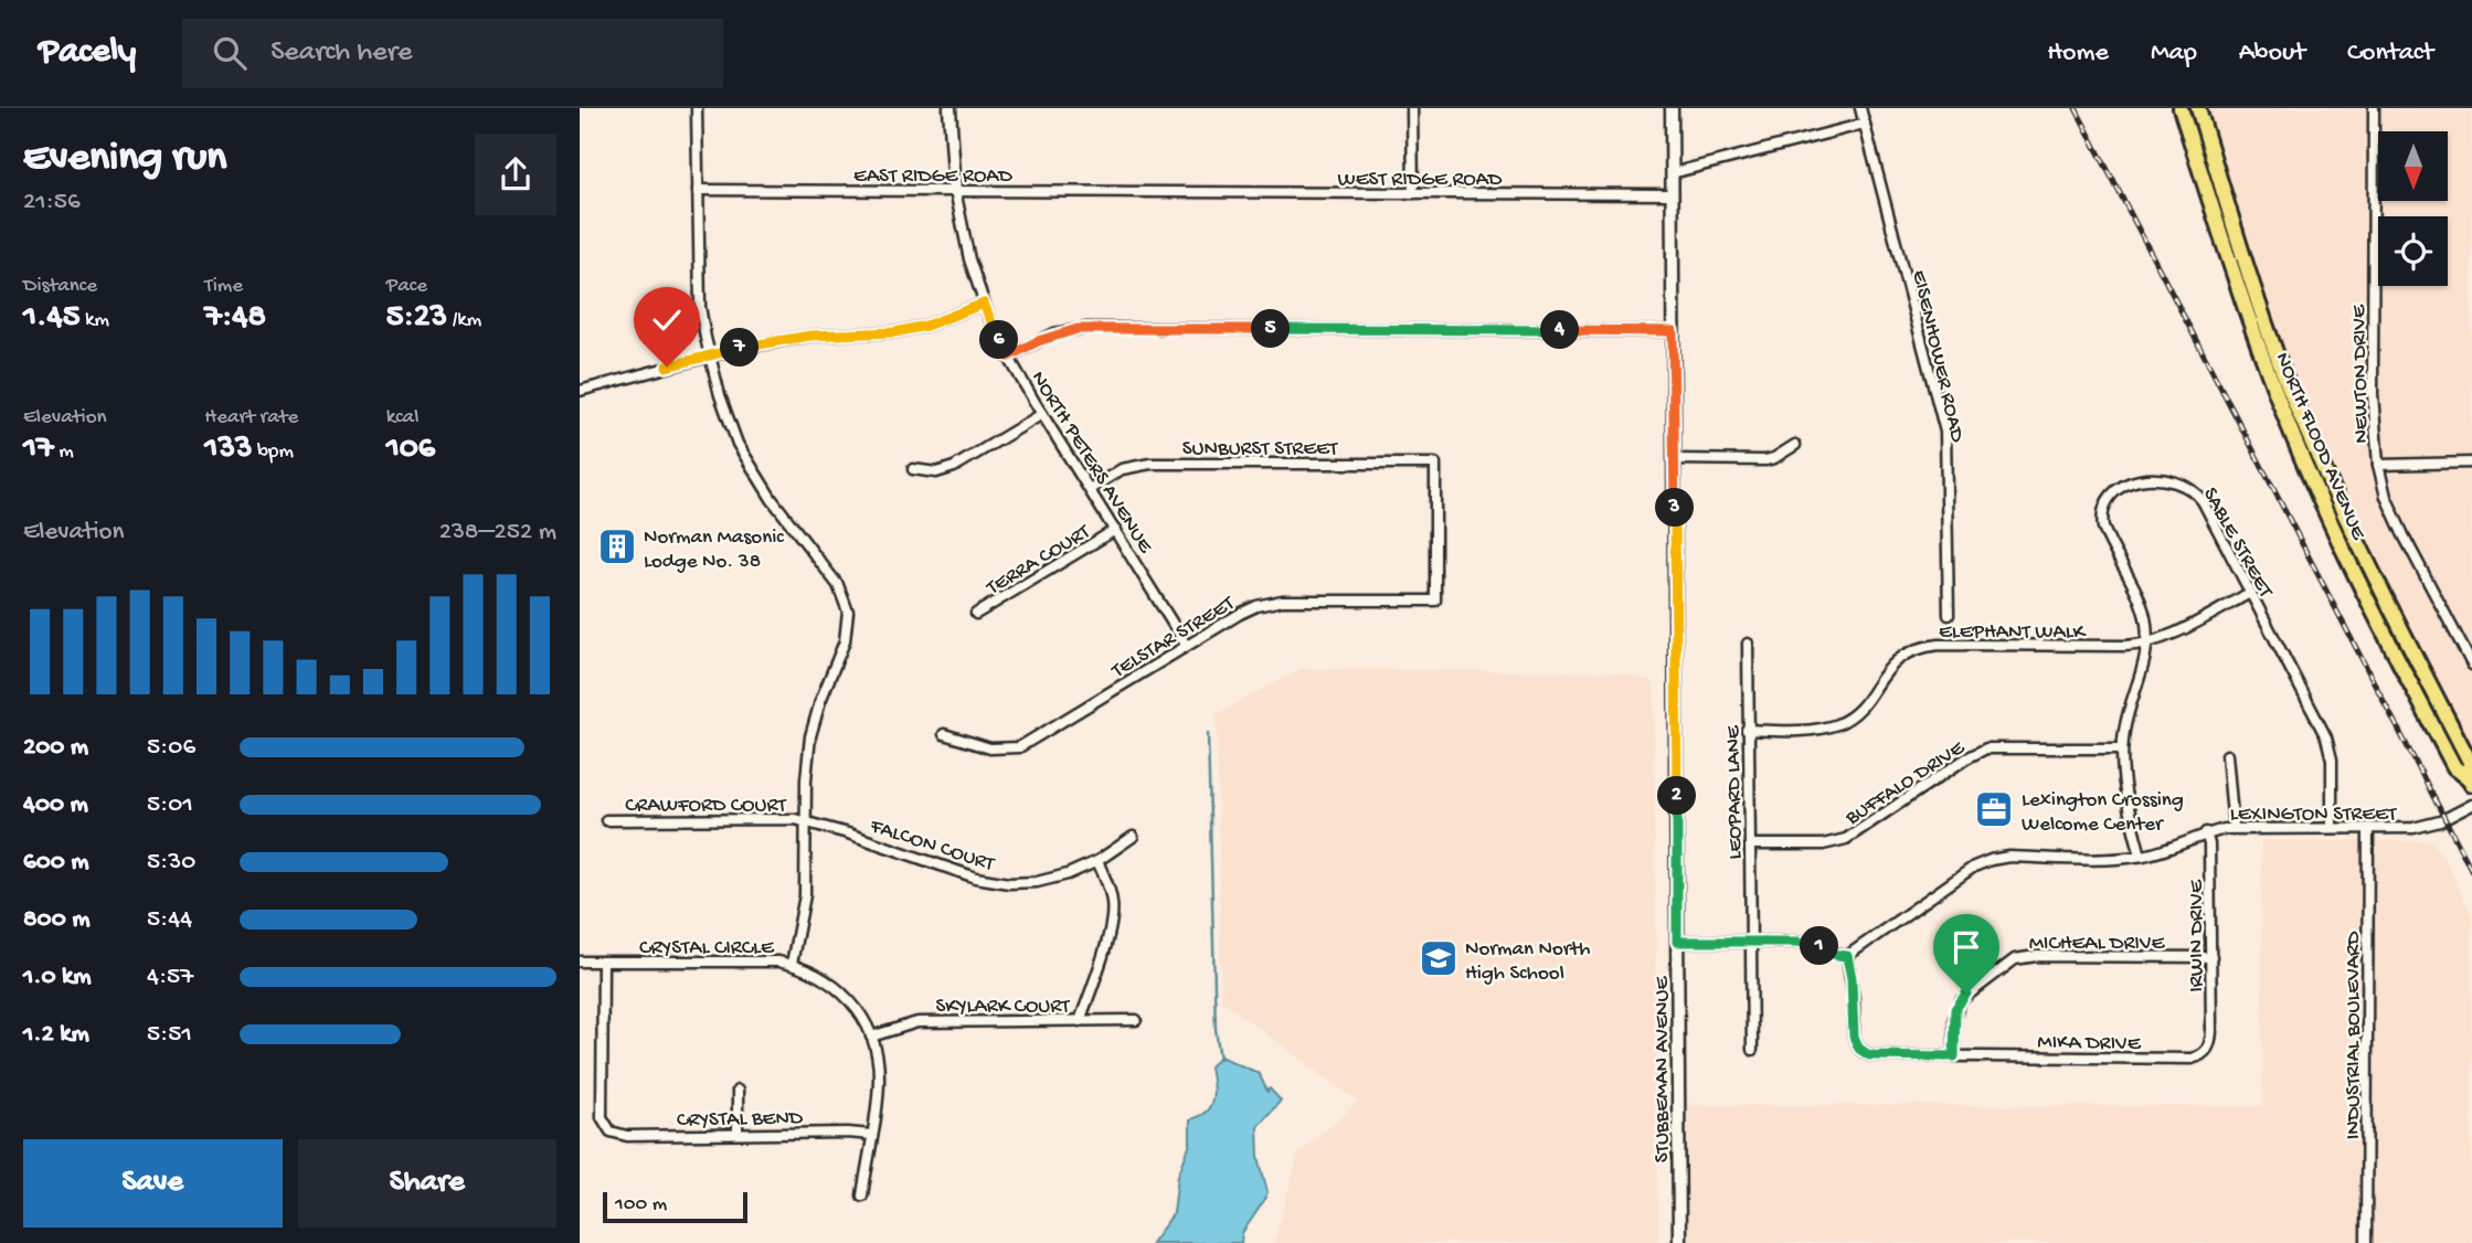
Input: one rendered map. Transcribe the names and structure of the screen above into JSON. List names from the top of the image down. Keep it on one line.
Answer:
{"streets":{"main road":["NORTH FLOOD AVENUE"],"street":["EAST RIDGE ROAD","WEST RIDGE ROAD","EISENHOWER ROAD","NEWTON DRIVE","SUNBURST STREET","NORTH PETERS AVENUE","SABLE STREET","TERRA COURT","ELEPHANT WALK","TELSTAR STREET","BUFFALO DRIVE","LEOPARD LANE","CRAWFORD COURT","LEXINGTON STREET","FALCON COURT","IRWIN DRIVE","MICHEAL DRIVE","CRYSTAL CIRCLE","SKYLARK COURT","INDUSTRIAL BOULEVARD","MIKA DRIVE","STUBBEMAN AVENUE","CRYSTAL BEND"]},"crossings":[["EAST RIDGE ROAD","WEST RIDGE ROAD"],["EAST RIDGE ROAD","NORTH PETERS AVENUE"],["WEST RIDGE ROAD","STUBBEMAN AVENUE"],["SUNBURST STREET","NORTH PETERS AVENUE"],["SUNBURST STREET","TELSTAR STREET"],["NORTH PETERS AVENUE","TERRA COURT"],["NORTH PETERS AVENUE","TELSTAR STREET"],["SABLE STREET","ELEPHANT WALK"],["SABLE STREET","BUFFALO DRIVE"],["SABLE STREET","LEXINGTON STREET"],["ELEPHANT WALK","LEOPARD LANE"],["BUFFALO DRIVE","LEOPARD LANE"],["CRAWFORD COURT","FALCON COURT"],["LEXINGTON STREET","IRWIN DRIVE"],["LEXINGTON STREET","INDUSTRIAL BOULEVARD"],["LEXINGTON STREET","MIKA DRIVE"],["IRWIN DRIVE","MICHEAL DRIVE"],["IRWIN DRIVE","MIKA DRIVE"],["MICHEAL DRIVE","MIKA DRIVE"],["CRYSTAL CIRCLE","SKYLARK COURT"],["CRYSTAL CIRCLE","CRYSTAL BEND"]],"places":{"building":["Norman Masonic Lodge No. 38"],"office":["Lexington Crossing Welcome Center"],"school or university":["Norman North High School"]},"scale_bar":"100 m","north":"bottom","page":{"header":"Pacely","search":"Search here","nav":["Home","Map","About","Contact"],"heading":["Evening run","21:56"],"stats":[["Distance","1.45 km"],["Time","7:48"],["Pace","5:23 /km"],["Elevation","17 m"],["Heart rate","133 bpm"],["kcal","106"]],"pins":["5","4","6","7","3","2","1"],"chart":["Elevation","238–252 m"],"list":[{"name":"200 m","note":"5:06"},{"name":"400 m","note":"5:01"},{"name":"600 m","note":"5:30"},{"name":"800 m","note":"5:44"},{"name":"1.0 km","note":"4:57"},{"name":"1.2 km","note":"5:51"}],"buttons":["Save","Share"],"scale":"100 m"}}
